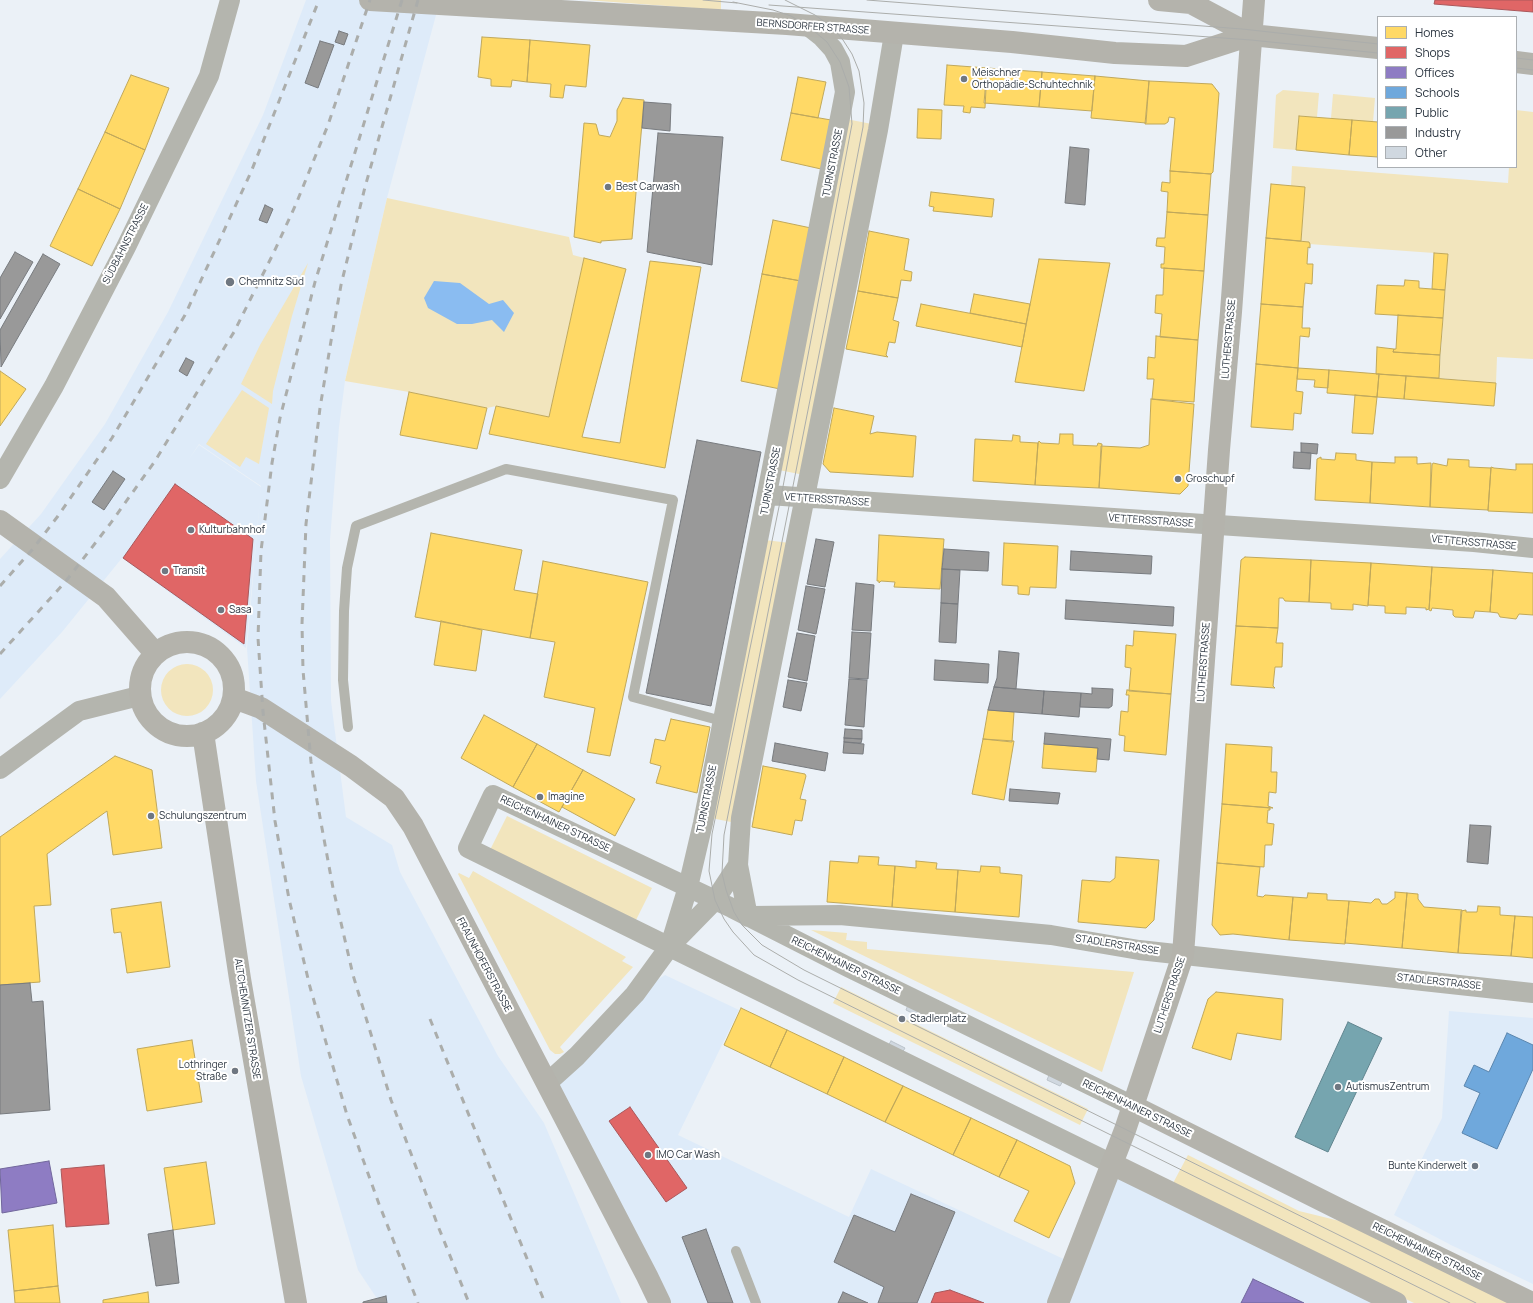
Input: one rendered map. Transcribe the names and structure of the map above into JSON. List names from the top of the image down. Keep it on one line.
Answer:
{"streets":{"street":["BERNSDORFER STRASSE","TURNSTRASSE","SÜDBAHNSTRASSE","LUTHERSTRASSE","VETTERSSTRASSE","REICHENHAINER STRASSE","STADLERSTRASSE","FRAUNHOFERSTRASSE","ALTCHEMNITZER STRASSE"]},"crossings":[["BERNSDORFER STRASSE","TURNSTRASSE"],["BERNSDORFER STRASSE","LUTHERSTRASSE"],["TURNSTRASSE","VETTERSSTRASSE"],["TURNSTRASSE","REICHENHAINER STRASSE"],["TURNSTRASSE","STADLERSTRASSE"],["TURNSTRASSE","FRAUNHOFERSTRASSE"],["LUTHERSTRASSE","VETTERSSTRASSE"],["LUTHERSTRASSE","REICHENHAINER STRASSE"],["LUTHERSTRASSE","STADLERSTRASSE"],["REICHENHAINER STRASSE","STADLERSTRASSE"],["FRAUNHOFERSTRASSE","ALTCHEMNITZER STRASSE"]],"places":["Meischner Orthopädie-Schuhtechnik","Best Carwash","Chemnitz Süd","Groschupf","Kulturbahnhof","Transit","Sasa","Imagine","Schulungszentrum","Stadlerplatz","Lothringer Straße","AutismusZentrum","IMO Car Wash","Bunte Kinderwelt"],"legend":["Homes","Shops","Offices","Schools","Public","Industry","Other"]}
